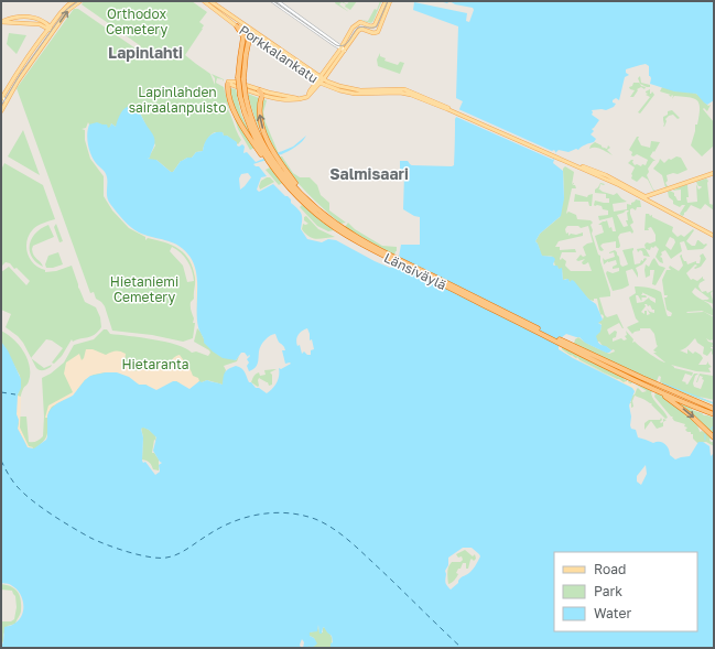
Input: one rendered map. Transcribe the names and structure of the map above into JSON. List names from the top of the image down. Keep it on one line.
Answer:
{"streets":{"highway":["Länsiväylä"],"main road":["Porkkalankatu"]},"crossings":[["Porkkalankatu","Länsiväylä"]],"districts":["Lapinlahti","Salmisaari"],"parks":["Orthodox Cemetery","Lapinlahden sairaalanpuisto","Hietaniemi Cemetery","Hietaranta"],"legend":["Road","Park","Water"]}
